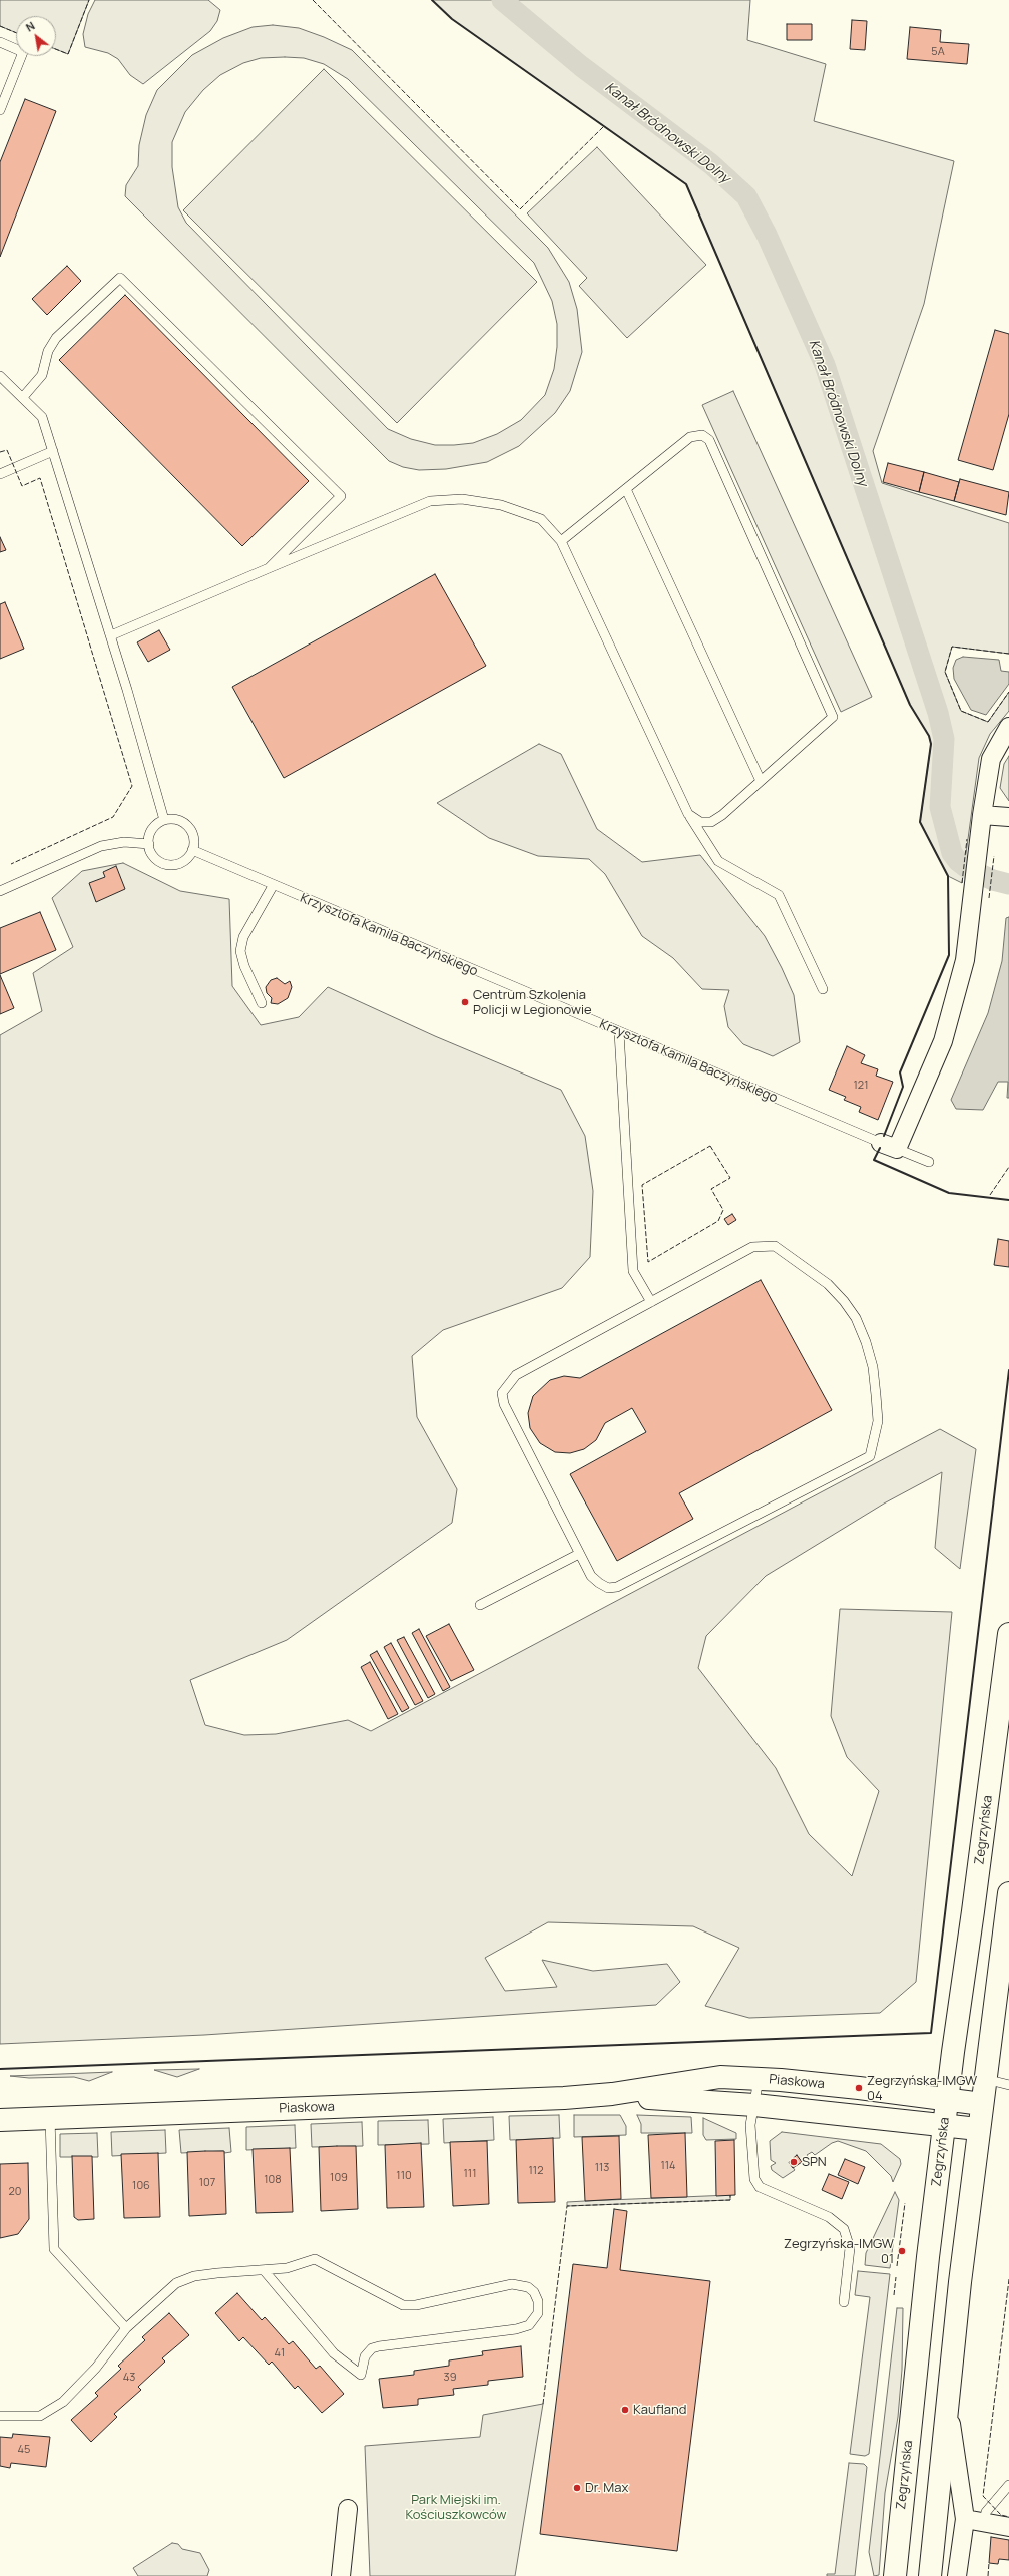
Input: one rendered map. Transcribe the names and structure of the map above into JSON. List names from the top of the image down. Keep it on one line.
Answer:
{"streets":{"main road":["Zegrzyńska","Piaskowa"],"lane":["Krzysztofa Kamila Baczyńskiego"]},"crossings":[["Zegrzyńska","Piaskowa"]],"water":["Kanał Bródnowski Dolny"],"parks":["Park Miejski im. Kościuszkowców"],"places":["Centrum Szkolenia Policji w Legionowie","Zegrzyńska-IMGW 04","SPN","Zegrzyńska-IMGW 01","Kaufland","Dr. Max"],"house_numbers":["5A","121","114","113","112","111","110","109","108","107","106","20","41","43","39","45"],"north":"top left"}
